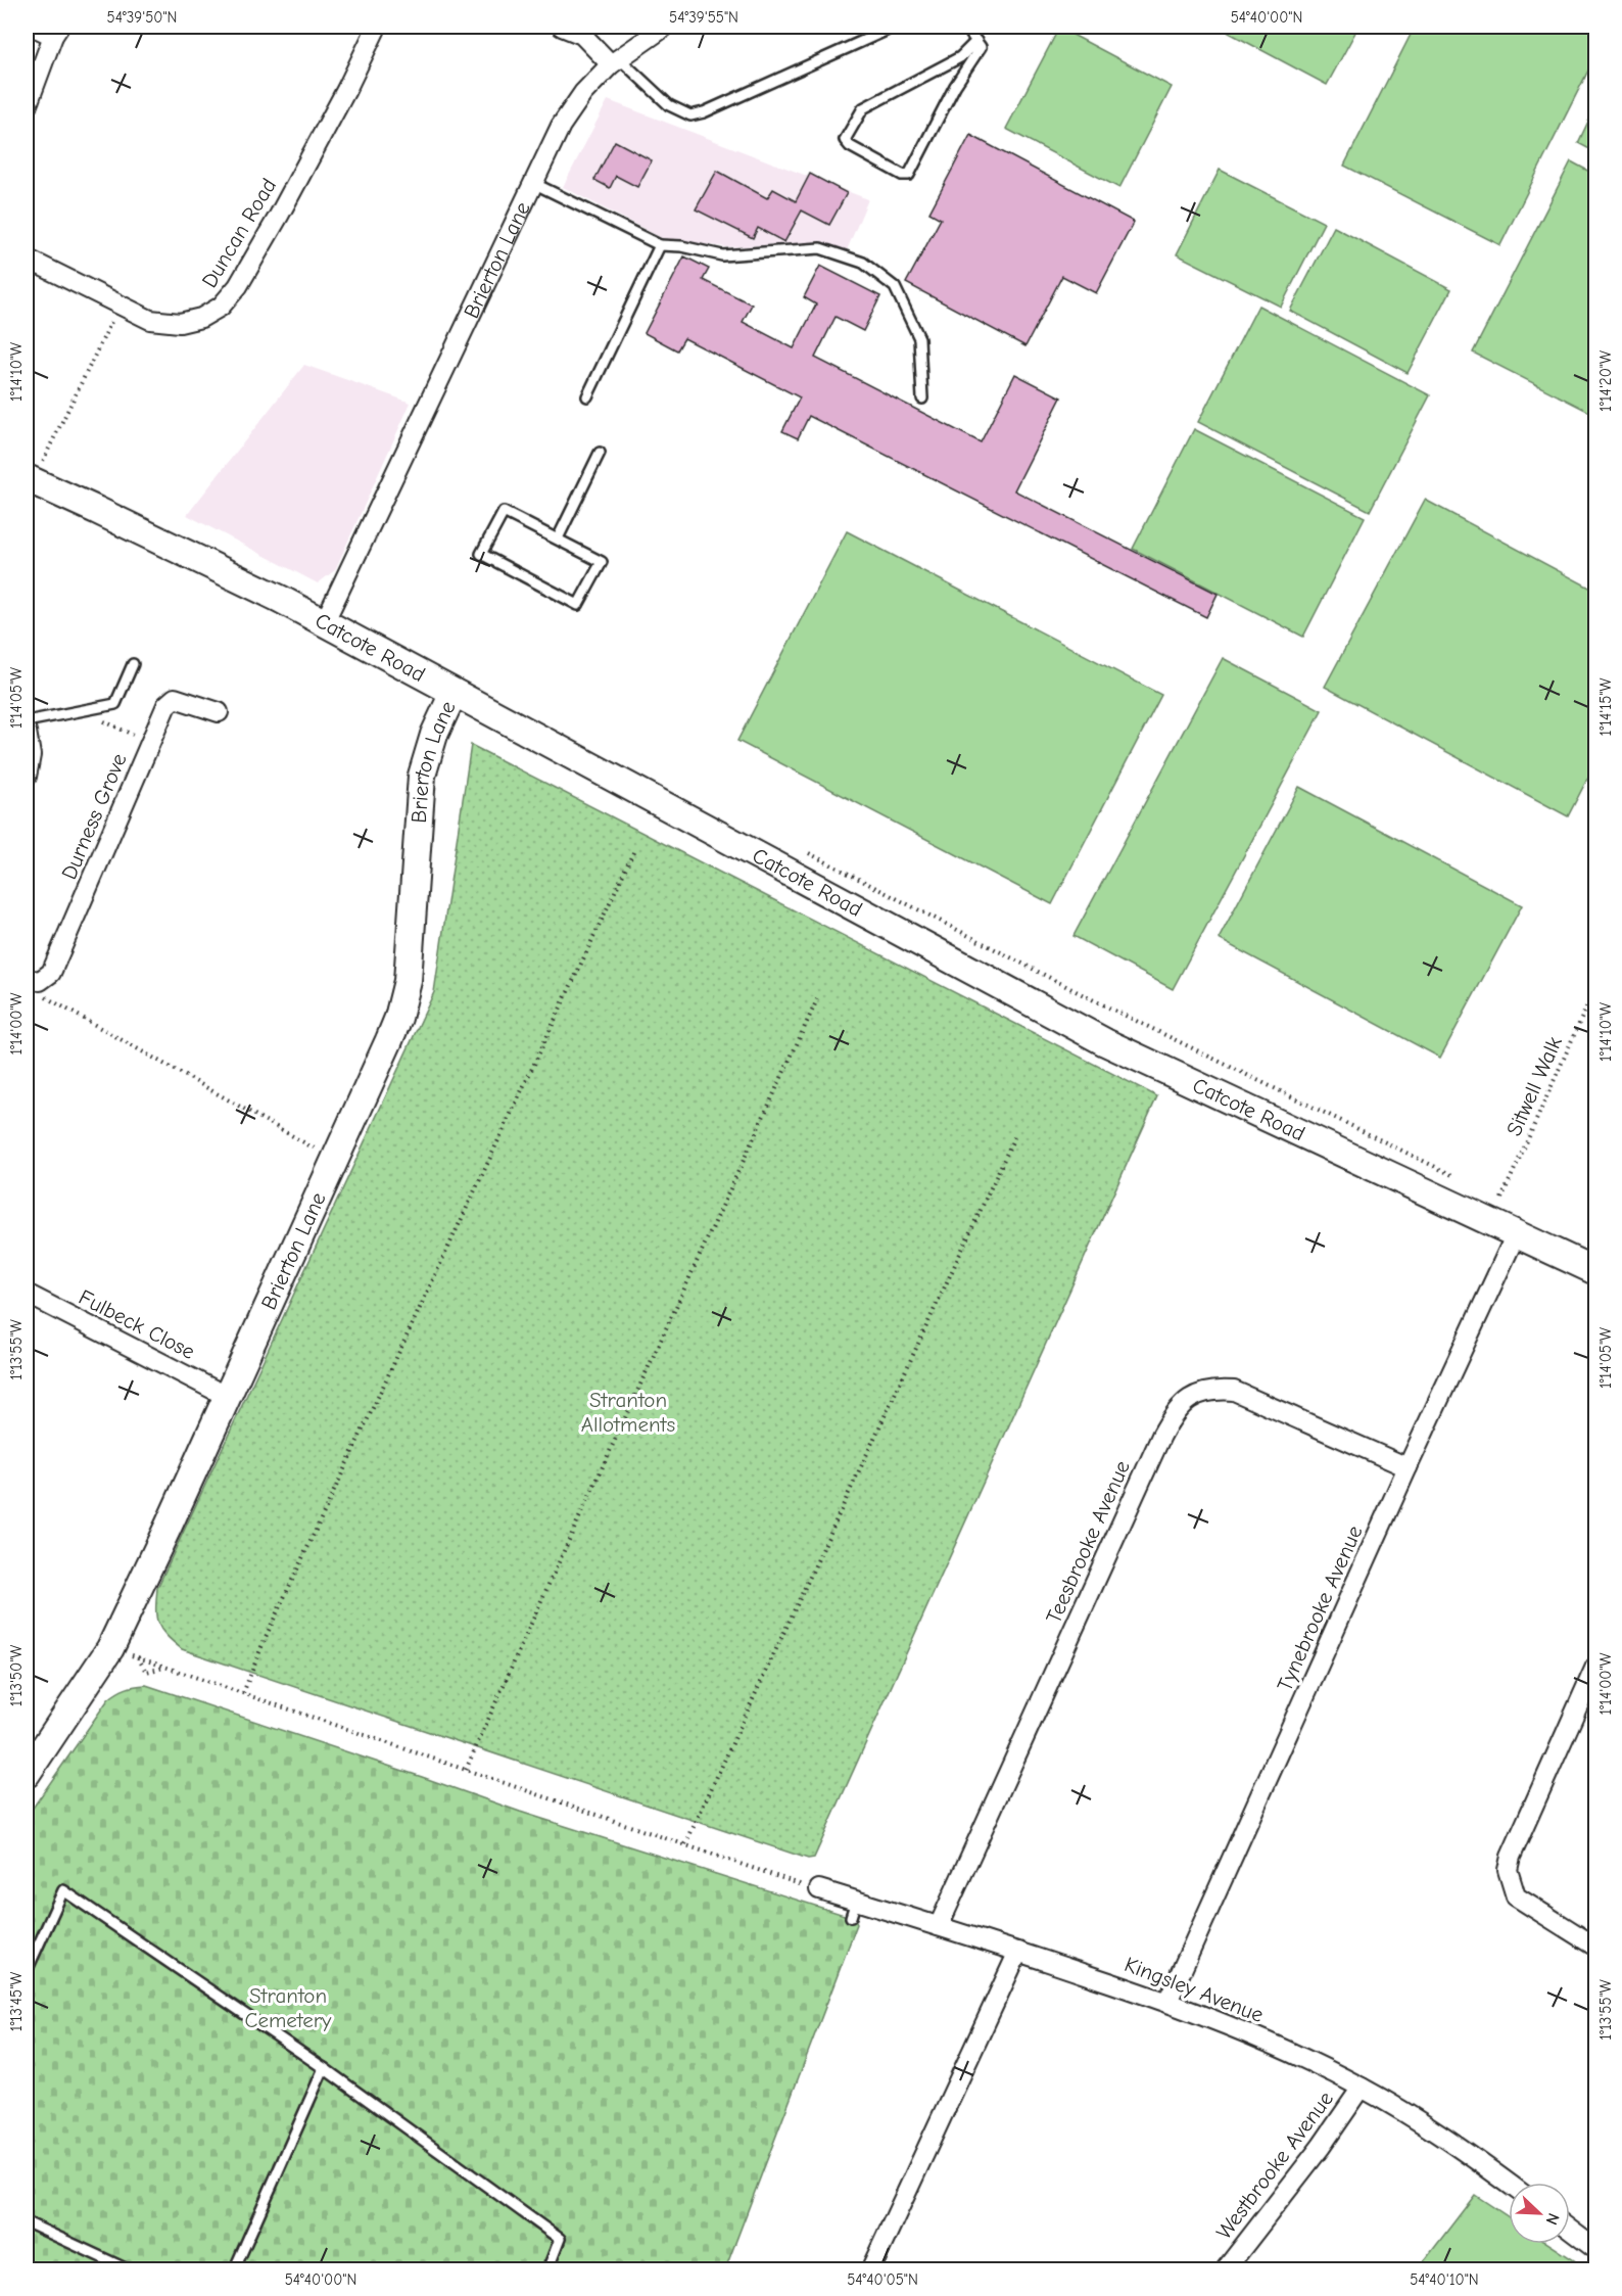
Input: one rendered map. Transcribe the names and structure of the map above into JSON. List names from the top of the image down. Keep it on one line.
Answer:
{"streets":{"street":["Duncan Road","Brierton Lane","Catcote Road","Durness Grove","Fulbeck Close","Teesbrooke Avenue","Tynebrooke Avenue","Kingsley Avenue","Westbrooke Avenue"],"path":["Sitwell Walk"]},"crossings":[["Brierton Lane","Catcote Road"],["Brierton Lane","Fulbeck Close"],["Catcote Road","Tynebrooke Avenue"],["Teesbrooke Avenue","Tynebrooke Avenue"],["Teesbrooke Avenue","Kingsley Avenue"],["Tynebrooke Avenue","Kingsley Avenue"],["Kingsley Avenue","Westbrooke Avenue"]],"parks":["Stranton Allotments","Stranton Cemetery"],"north":"bottom right","coordinates":["54°39'50\"N","54°39'55\"N","54°40'00\"N","1°14'10\"W","1°14'20\"W","1°14'05\"W","1°14'15\"W","1°14'00\"W","1°13'55\"W","1°13'50\"W","1°13'45\"W","54°40'05\"N","54°40'10\"N"]}
